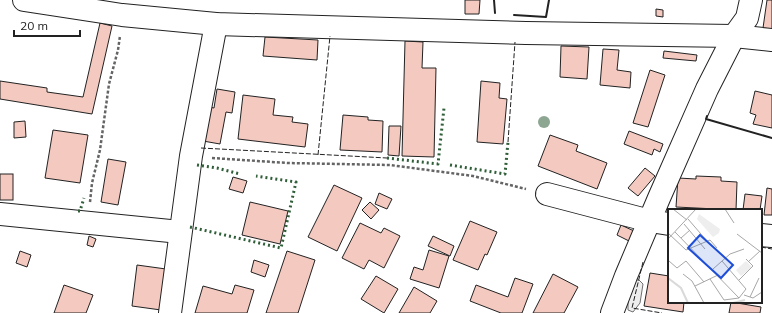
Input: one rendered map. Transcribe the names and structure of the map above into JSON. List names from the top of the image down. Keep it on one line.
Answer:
{"scale_bar":"20 m"}
